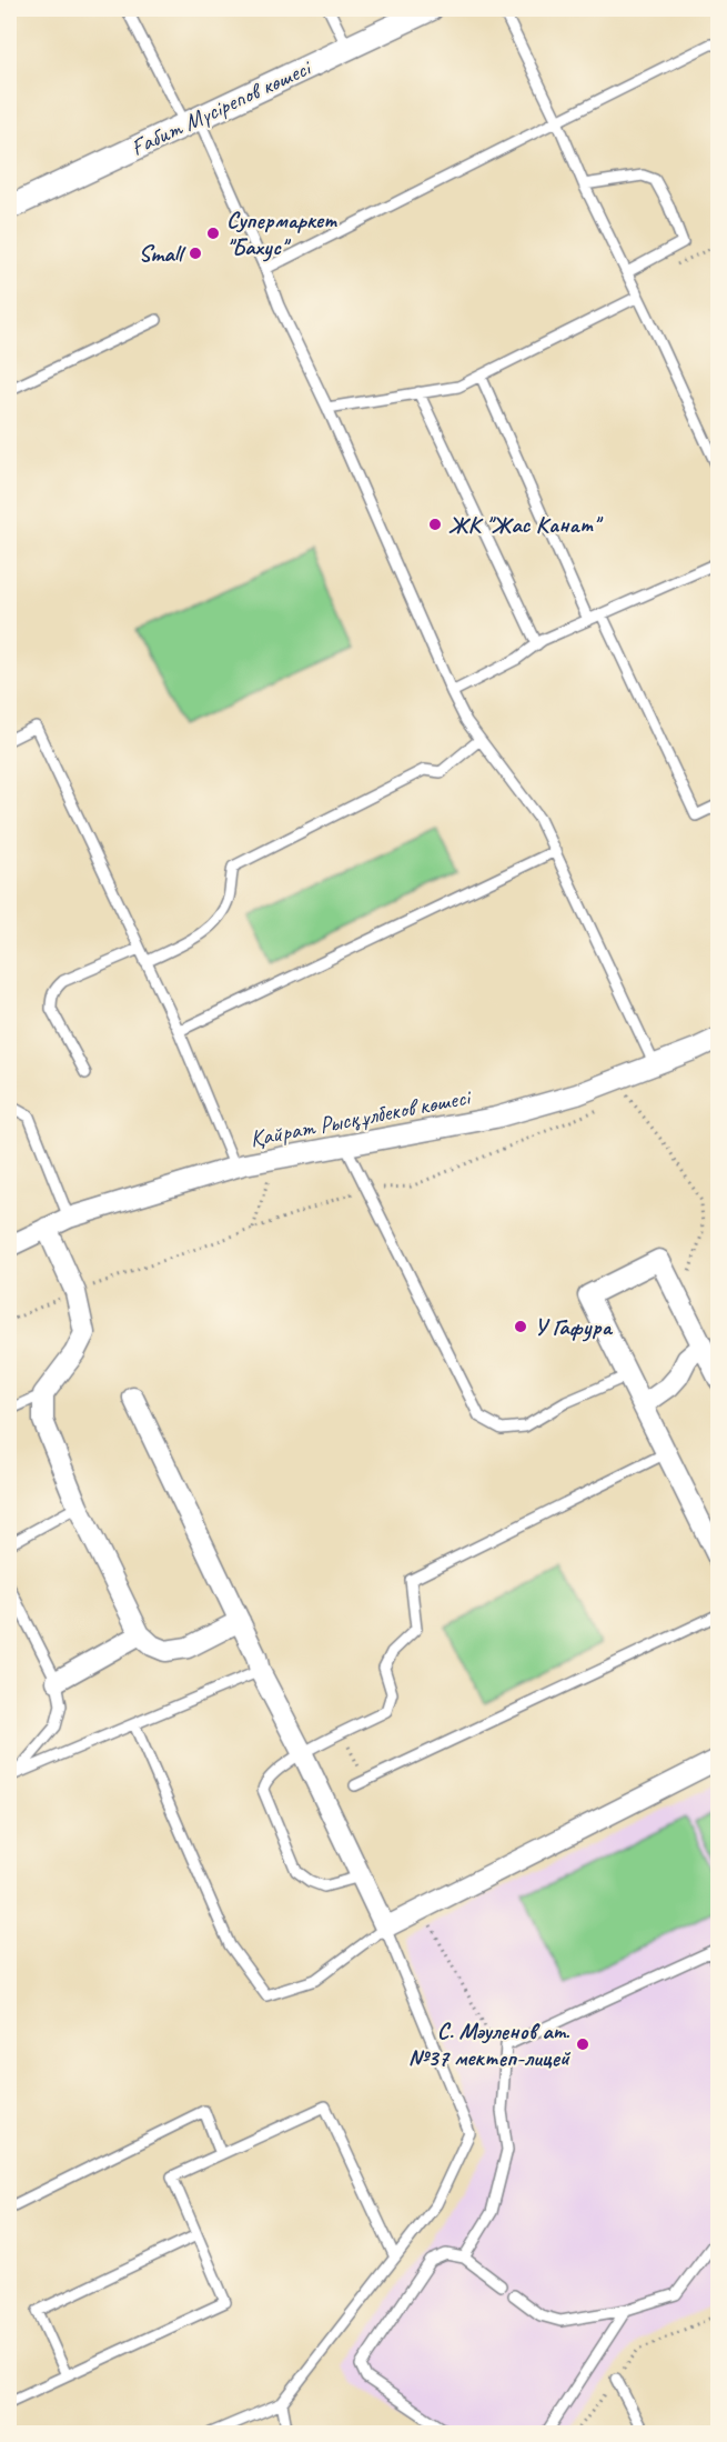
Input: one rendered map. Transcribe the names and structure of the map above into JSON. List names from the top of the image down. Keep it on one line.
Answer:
{"streets":{"street":["Ғабит Мүсірепов көшесі","Қайрат Рысқұлбеков көшесі"]},"places":["Супермаркет \"Бахус\"","Small","ЖК \"Жас Канат\"","У Гафура","С. Мәуленов ат. №37 мектеп-лицей"]}
